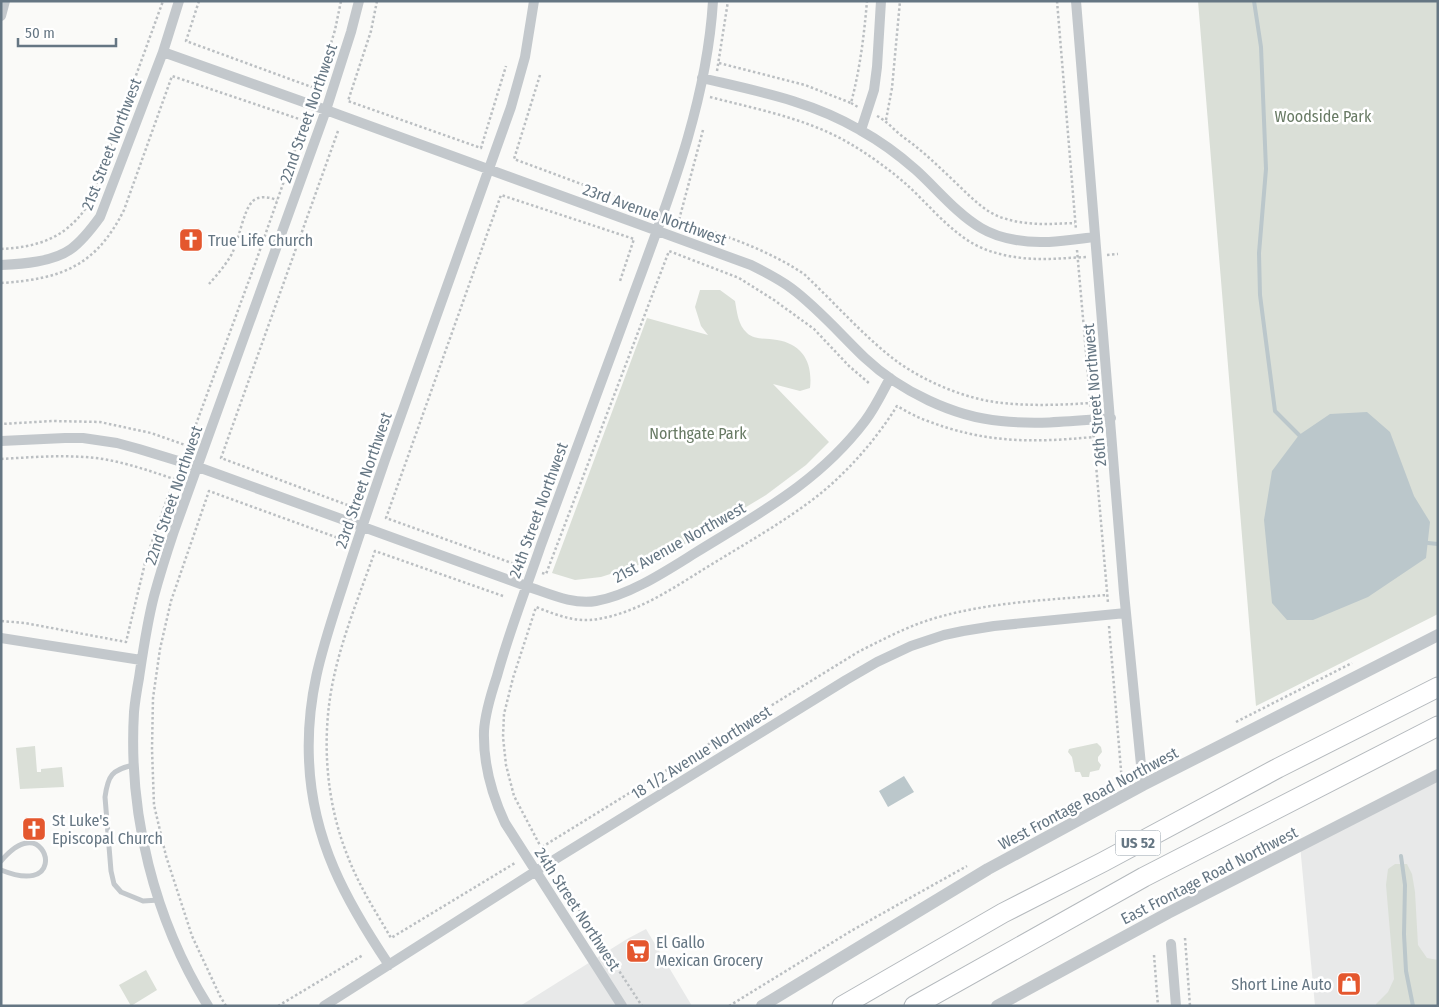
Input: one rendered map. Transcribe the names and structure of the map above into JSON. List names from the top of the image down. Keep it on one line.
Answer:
{"streets":{"highway":["US 52"],"street":["22nd Street Northwest","21st Street Northwest","23rd Avenue Northwest","26th Street Northwest","23rd Street Northwest","24th Street Northwest","21st Avenue Northwest","18 1/2 Avenue Northwest","West Frontage Road Northwest","East Frontage Road Northwest"]},"crossings":[["22nd Street Northwest","23rd Avenue Northwest"],["22nd Street Northwest","21st Avenue Northwest"],["21st Street Northwest","23rd Avenue Northwest"],["23rd Avenue Northwest","26th Street Northwest"],["23rd Avenue Northwest","23rd Street Northwest"],["23rd Avenue Northwest","24th Street Northwest"],["23rd Avenue Northwest","21st Avenue Northwest"],["26th Street Northwest","18 1/2 Avenue Northwest"],["26th Street Northwest","West Frontage Road Northwest"],["23rd Street Northwest","21st Avenue Northwest"],["23rd Street Northwest","18 1/2 Avenue Northwest"],["24th Street Northwest","21st Avenue Northwest"],["24th Street Northwest","18 1/2 Avenue Northwest"]],"parks":["Woodside Park","Northgate Park"],"places":{"church":["True Life Church","St Luke's Episcopal Church"],"supermarket":["El Gallo Mexican Grocery"],"shop":["Short Line Auto"]},"scale_bar":"50 m"}
